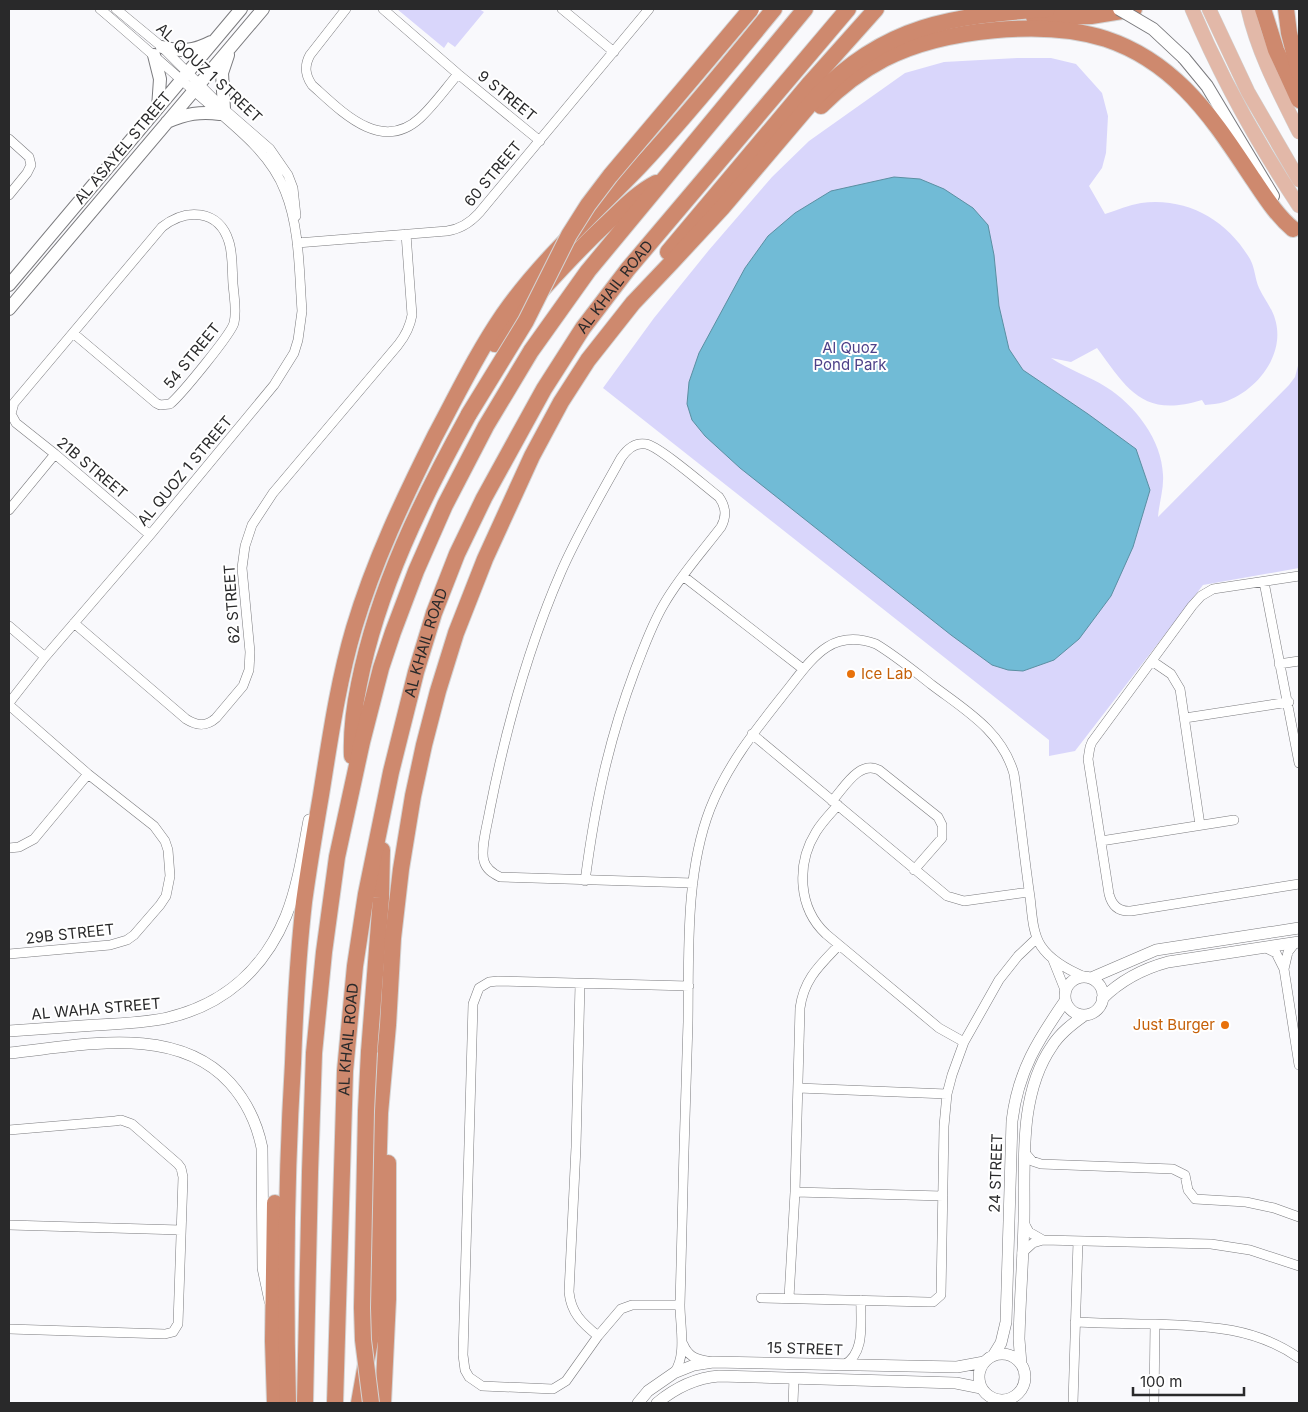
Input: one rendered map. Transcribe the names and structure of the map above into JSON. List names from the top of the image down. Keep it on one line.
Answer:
{"streets":{"highway":["AL KHAIL ROAD"],"main road":["AL ASAYEL STREET"],"street":["AL QOUZ 1 STREET","9 STREET","60 STREET","54 STREET","21B STREET","AL QUOZ 1 STREET","62 STREET","29B STREET","AL WAHA STREET","24 STREET","15 STREET"]},"crossings":[["AL QOUZ 1 STREET","AL ASAYEL STREET"],["AL QOUZ 1 STREET","AL QUOZ 1 STREET"],["9 STREET","60 STREET"],["60 STREET","AL QUOZ 1 STREET"],["60 STREET","62 STREET"],["54 STREET","21B STREET"],["21B STREET","AL QUOZ 1 STREET"],["AL QUOZ 1 STREET","62 STREET"],["AL QUOZ 1 STREET","29B STREET"],["24 STREET","15 STREET"]],"parks":["Al Quoz Pond Park"],"places":["Ice Lab","Just Burger"],"scale_bar":"100 m"}
